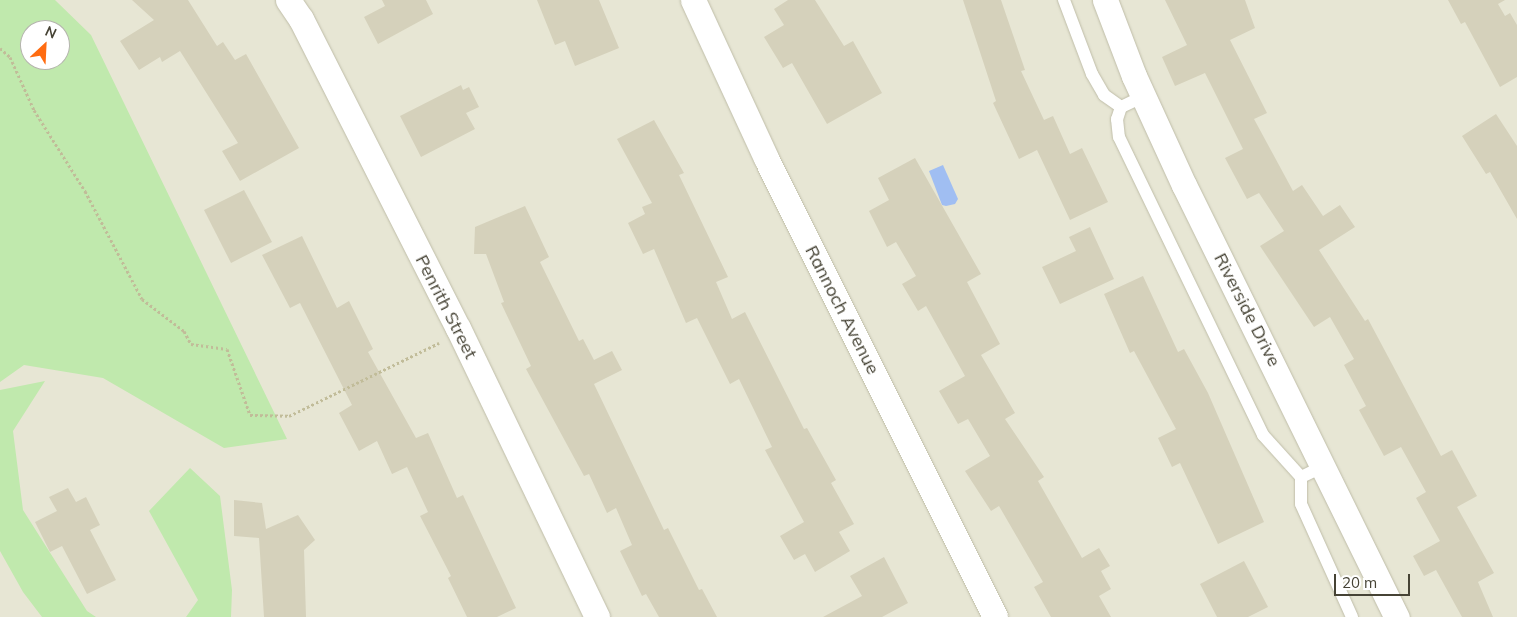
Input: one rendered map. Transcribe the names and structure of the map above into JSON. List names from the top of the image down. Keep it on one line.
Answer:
{"streets":{"street":["Penrith Street","Rannoch Avenue","Riverside Drive"]},"scale_bar":"20 m","north":"top right"}
